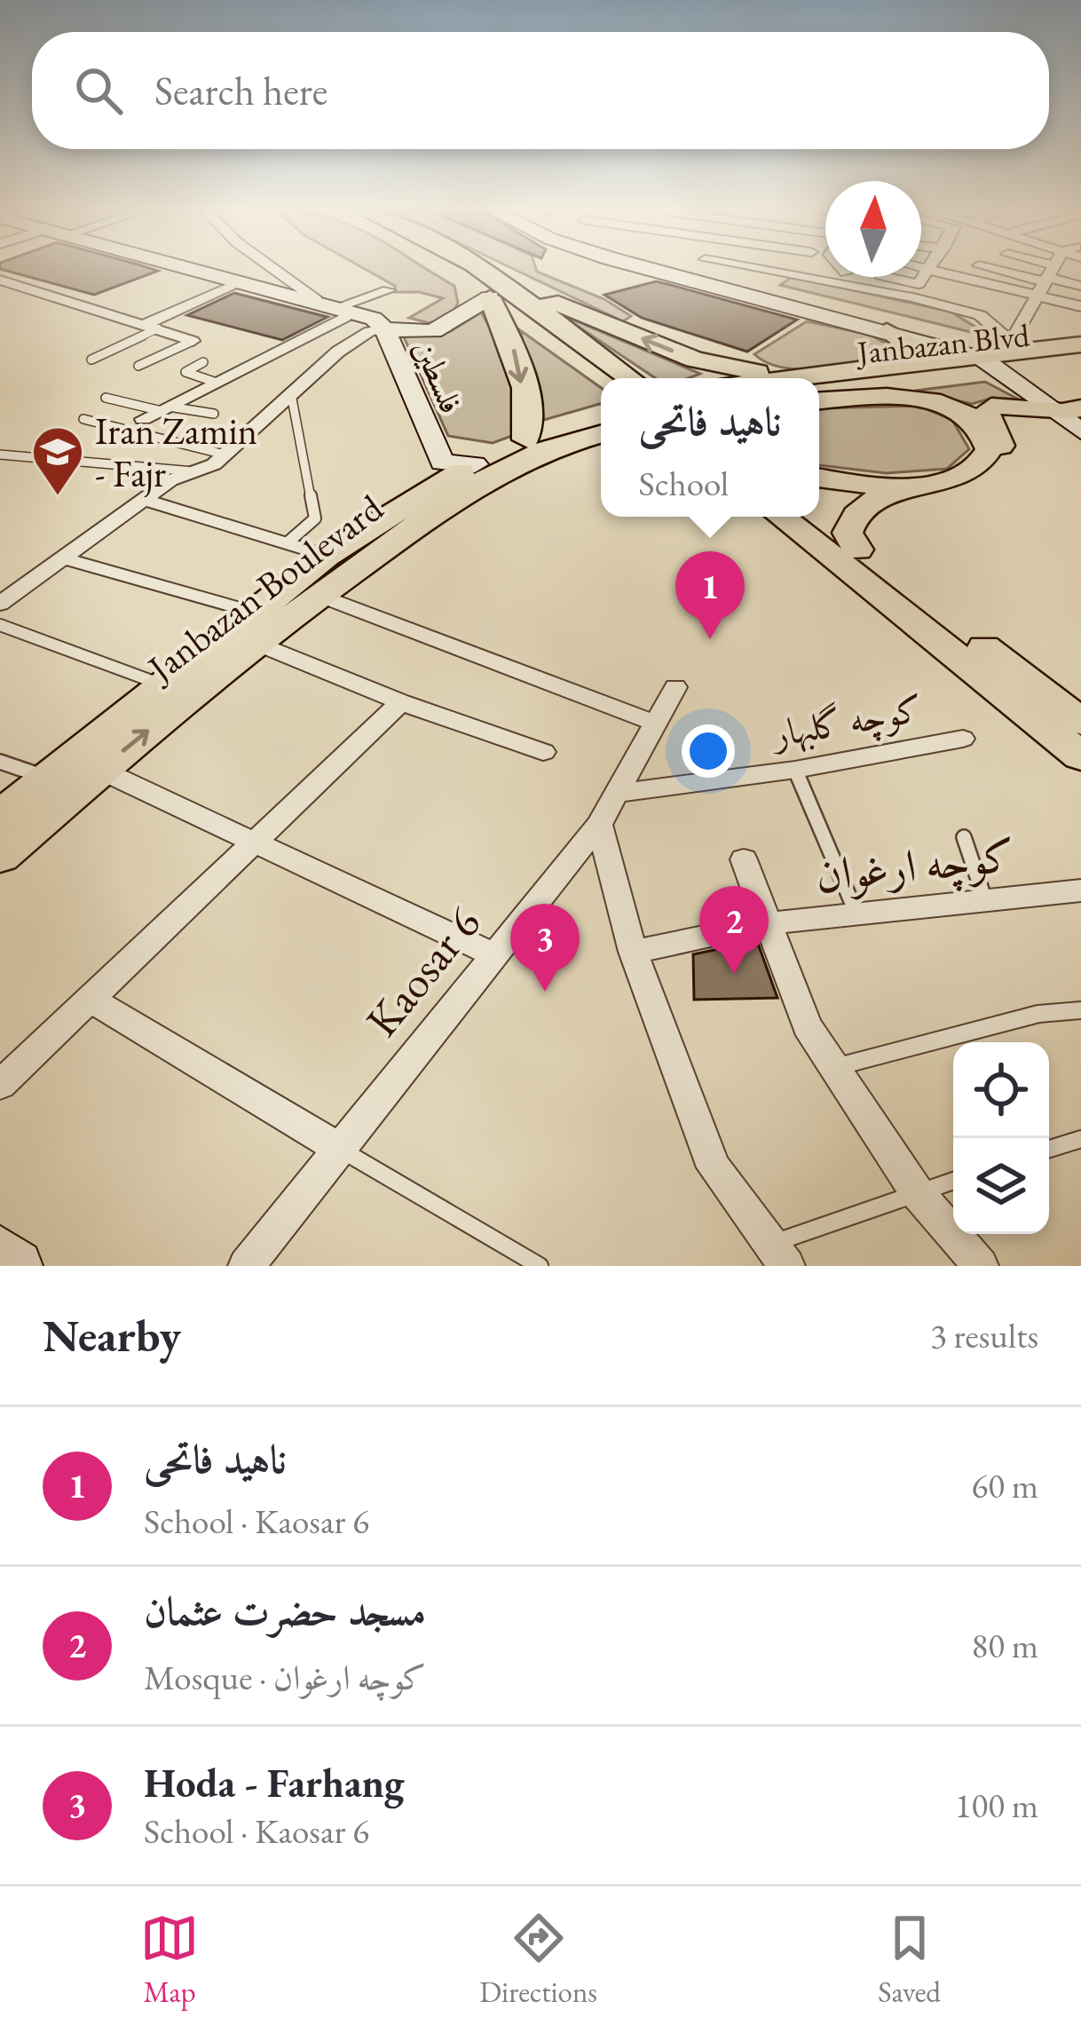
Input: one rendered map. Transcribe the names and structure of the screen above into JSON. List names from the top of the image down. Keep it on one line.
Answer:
{"streets":{"main road":["Janbazan Blvd","Janbazan Boulevard"],"street":["فلسطین","کوچه گلبهار","کوچه ارغوان","Kaosar 6"]},"crossings":[["فلسطین","Janbazan Boulevard"],["کوچه گلبهار","Kaosar 6"]],"places":{"school or university":["Iran Zamin - Fajr"]},"north":"top","page":{"search":"Search here","popup":["ناهید فاتحی","School"],"pins":["1","2","3"],"heading":["Nearby","3 results"],"list":[{"mark":"1","name":"ناهید فاتحی","note":"School · Kaosar 6","value":"60 m"},{"mark":"2","name":"مسجد حضرت عثمان","note":"Mosque · کوچه ارغوان","value":"80 m"},{"mark":"3","name":"Hoda - Farhang","note":"School · Kaosar 6","value":"100 m"}],"nav":["Map","Directions","Saved"]}}
